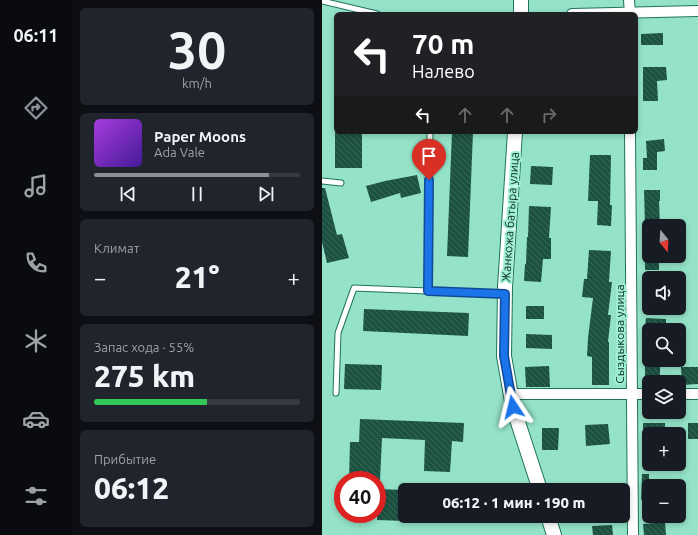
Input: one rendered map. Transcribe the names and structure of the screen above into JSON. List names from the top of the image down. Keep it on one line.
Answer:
{"streets":{"street":["Жанкожа батыра улица","Сыздыкова улица"]},"north":"bottom","page":{"tabs":"06:11","tile":[["30","km/h"],"Климат",["Запас хода · 55%","275 km"],["Прибытие","06:12"]],"turn":["70 m","Налево"],"song":["Paper Moons","Ada Vale"],"map_buttons":["+","−"],"heat":["−","21°","+"],"limit":"40","trip":"06:12 · 1 мин · 190 m"}}
